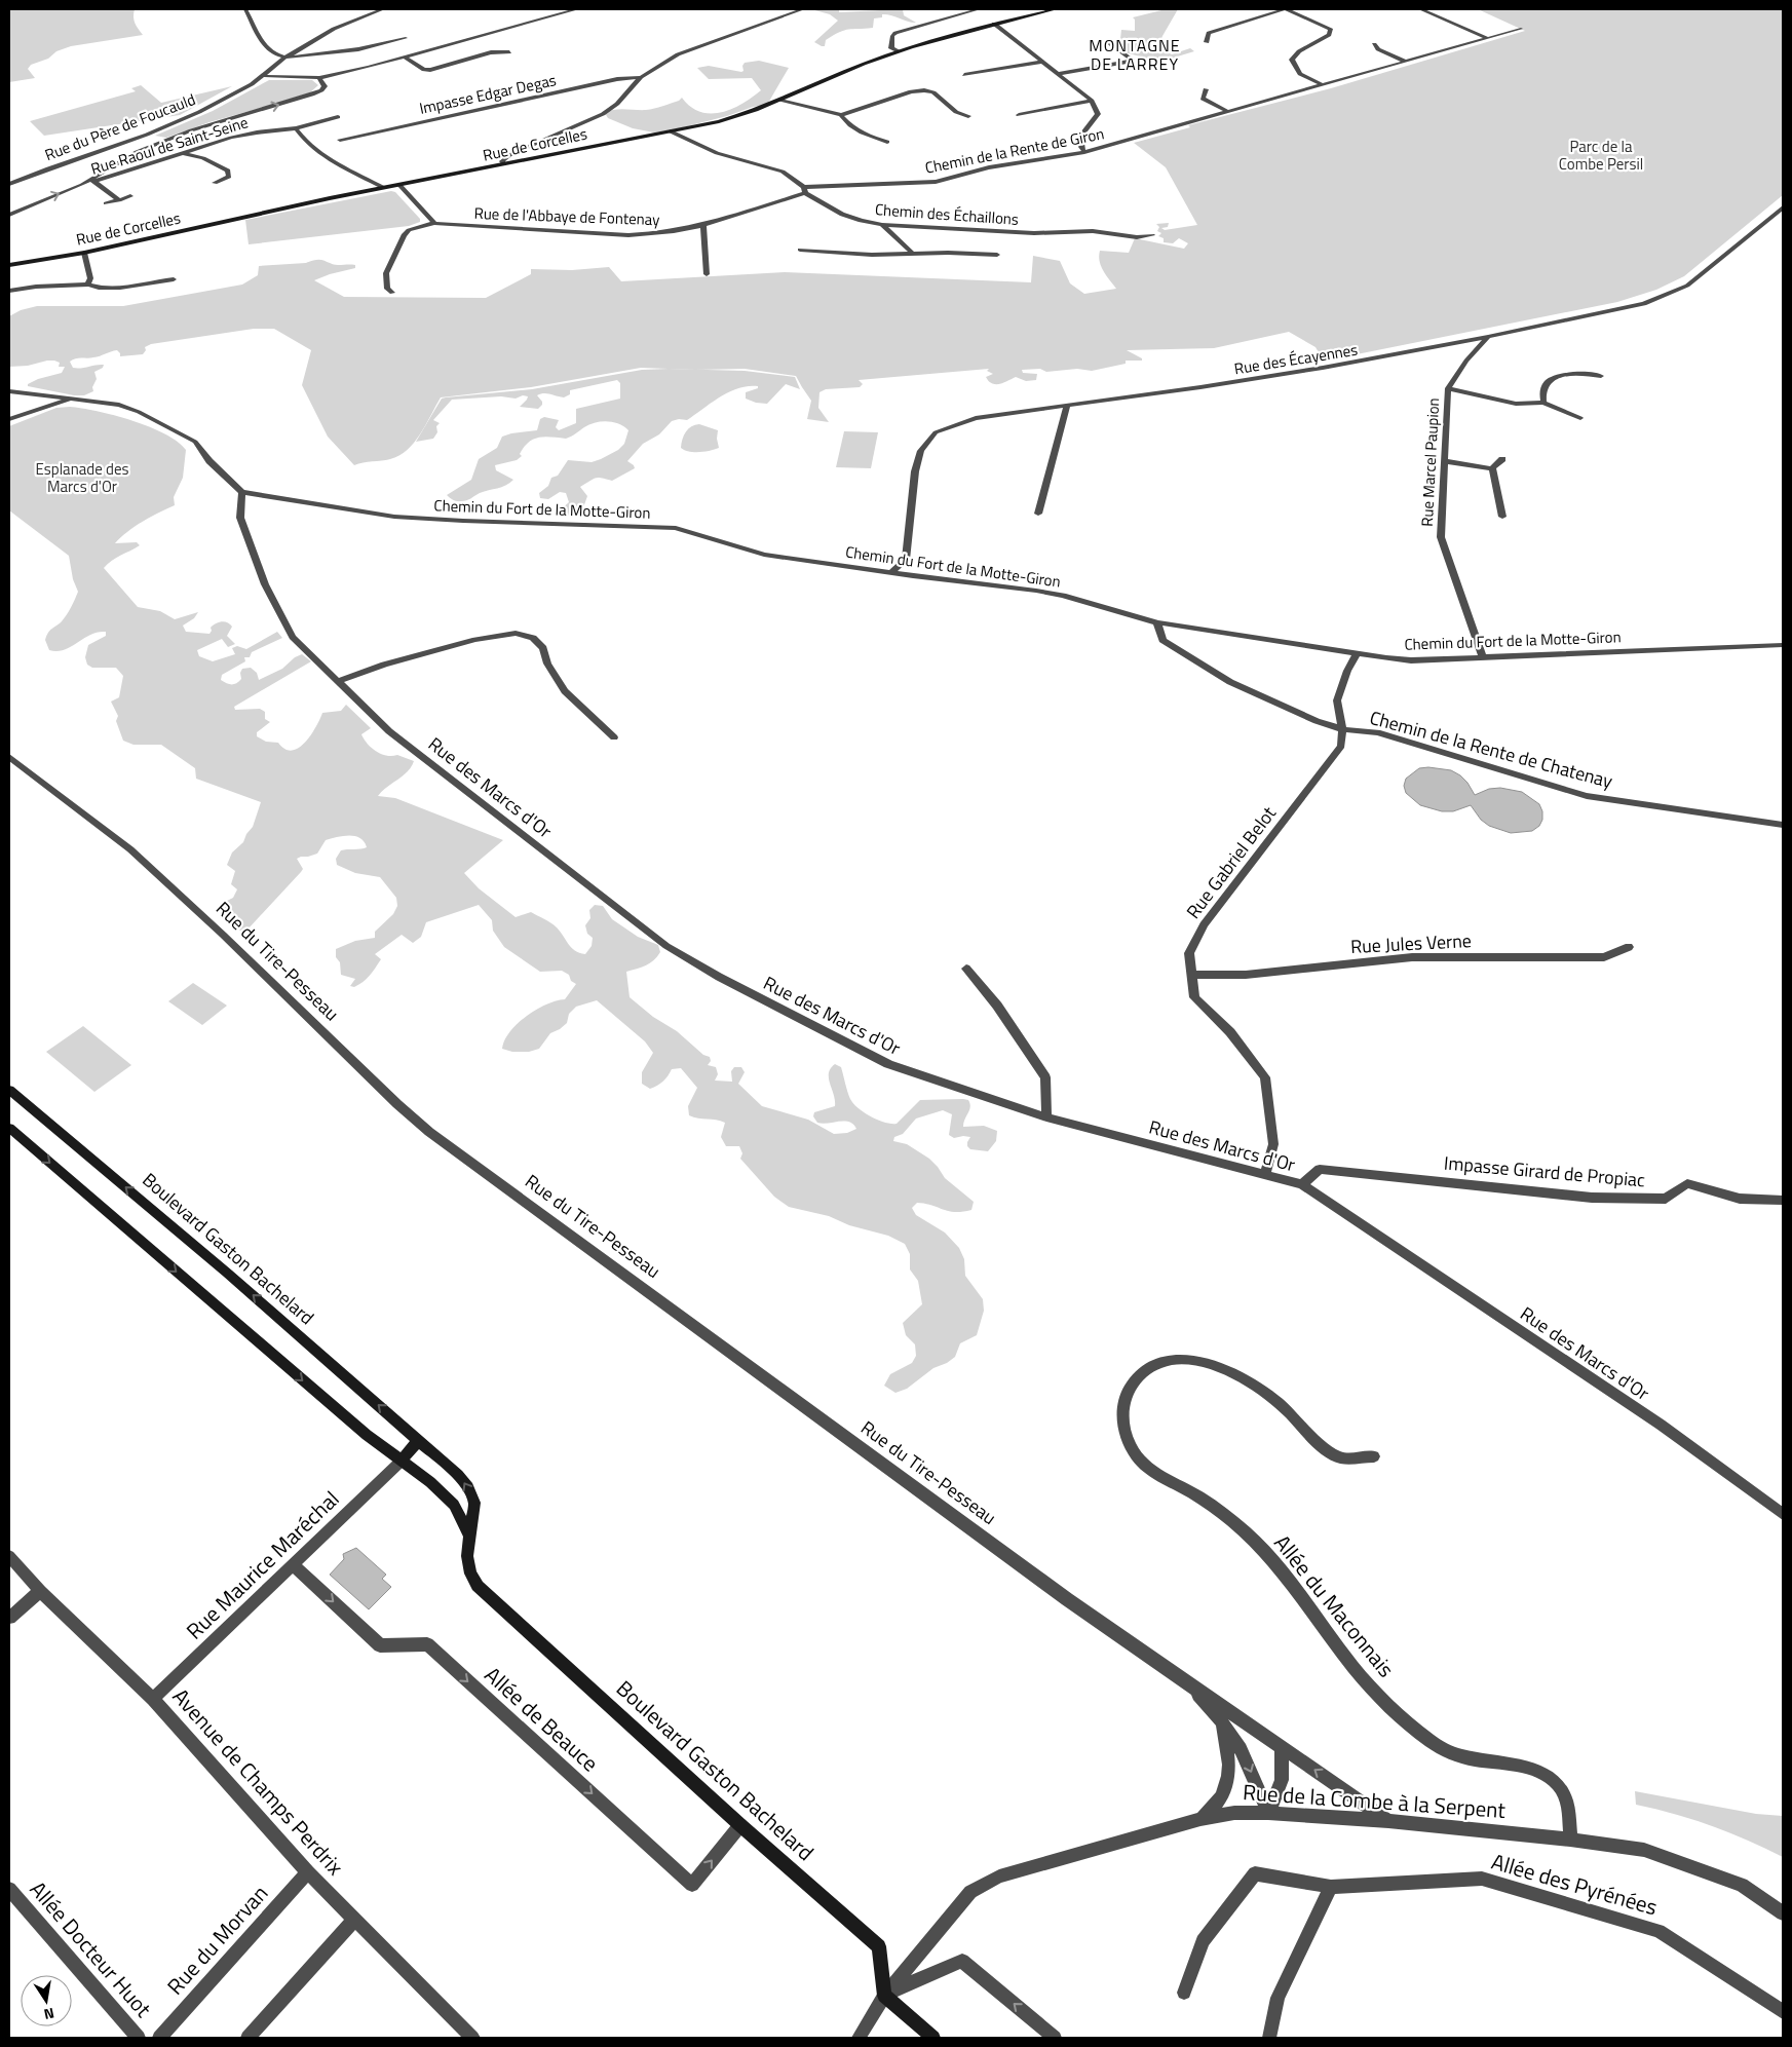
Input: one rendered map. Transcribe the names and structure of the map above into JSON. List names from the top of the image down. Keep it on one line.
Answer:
{"streets":{"main road":["Rue de Corcelles","Boulevard Gaston Bachelard"],"street":["Impasse Edgar Degas","Rue du Père de Foucauld","Rue Raoul de Saint-Seine","Chemin de la Rente de Giron","Chemin des Échaillons","Rue de l'Abbaye de Fontenay","Rue des Écayennes","Rue Marcel Paupion","Chemin du Fort de la Motte-Giron","Chemin de la Rente de Chatenay","Rue des Marcs d'Or","Rue Gabriel Belot","Rue Jules Verne","Rue du Tire-Pesseau","Impasse Girard de Propiac","Rue Maurice Maréchal","Allée du Maconnais","Allée de Beauce","Avenue de Champs Perdrix","Rue de la Combe à la Serpent","Allée des Pyrénées","Rue du Morvan","Allée Docteur Huot"]},"crossings":[["Rue de Corcelles","Chemin des Échaillons"],["Chemin de la Rente de Giron","Chemin des Échaillons"],["Chemin de la Rente de Giron","Rue de l'Abbaye de Fontenay"],["Chemin des Échaillons","Rue de l'Abbaye de Fontenay"],["Rue des Écayennes","Rue Marcel Paupion"],["Rue des Écayennes","Chemin du Fort de la Motte-Giron"],["Rue Marcel Paupion","Chemin du Fort de la Motte-Giron"],["Chemin du Fort de la Motte-Giron","Chemin de la Rente de Chatenay"],["Chemin du Fort de la Motte-Giron","Rue des Marcs d'Or"],["Chemin du Fort de la Motte-Giron","Rue Gabriel Belot"],["Chemin de la Rente de Chatenay","Rue Gabriel Belot"],["Rue des Marcs d'Or","Rue Gabriel Belot"],["Rue des Marcs d'Or","Impasse Girard de Propiac"],["Rue Gabriel Belot","Rue Jules Verne"],["Rue du Tire-Pesseau","Rue de la Combe à la Serpent"],["Boulevard Gaston Bachelard","Allée de Beauce"],["Boulevard Gaston Bachelard","Rue de la Combe à la Serpent"],["Rue Maurice Maréchal","Allée de Beauce"],["Rue Maurice Maréchal","Avenue de Champs Perdrix"],["Allée du Maconnais","Rue de la Combe à la Serpent"],["Avenue de Champs Perdrix","Rue du Morvan"]],"one_way":["Allée de Beauce"],"districts":["MONTAGNE DE LARREY"],"parks":["Parc de la Combe Persil","Esplanade des Marcs d'Or"],"north":"bottom"}
